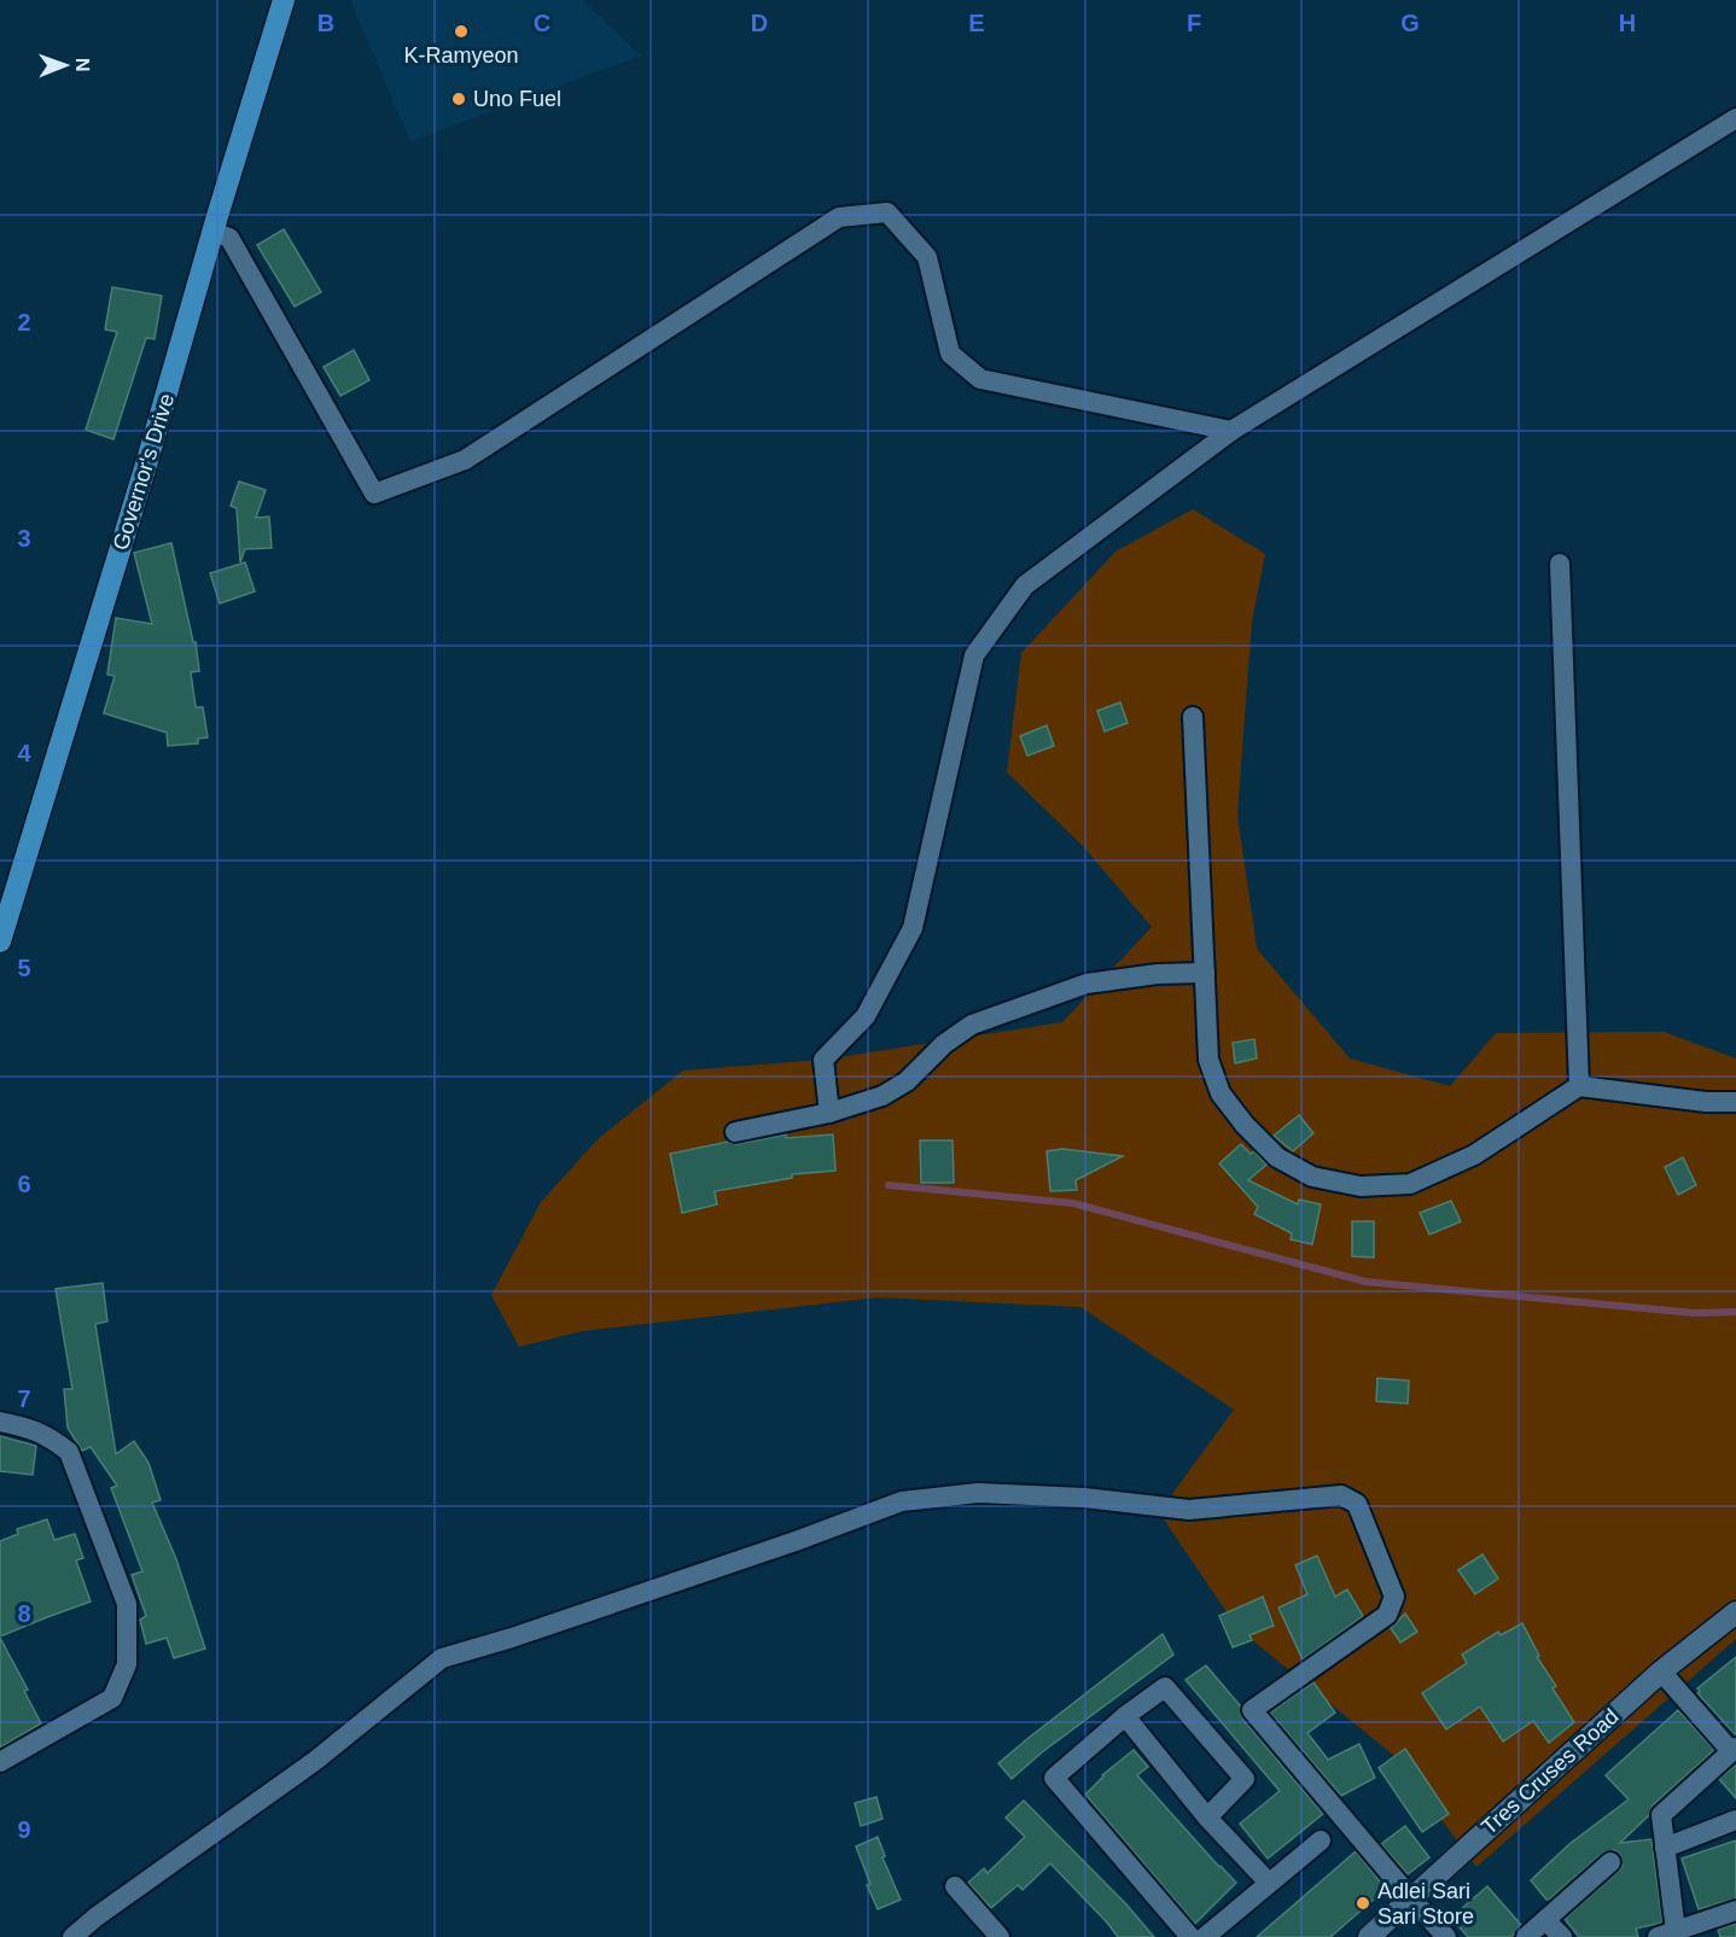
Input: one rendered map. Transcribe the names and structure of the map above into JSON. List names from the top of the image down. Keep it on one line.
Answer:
{"streets":{"main road":["Governor's Drive","Tres Cruses Road"]},"places":["K-Ramyeon","Uno Fuel","Adlei Sari Sari Store"],"north":"right","grid":{"columns":["B","C","D","E","F","G","H"],"rows":["2","3","4","5","6","7","8","9"]}}
